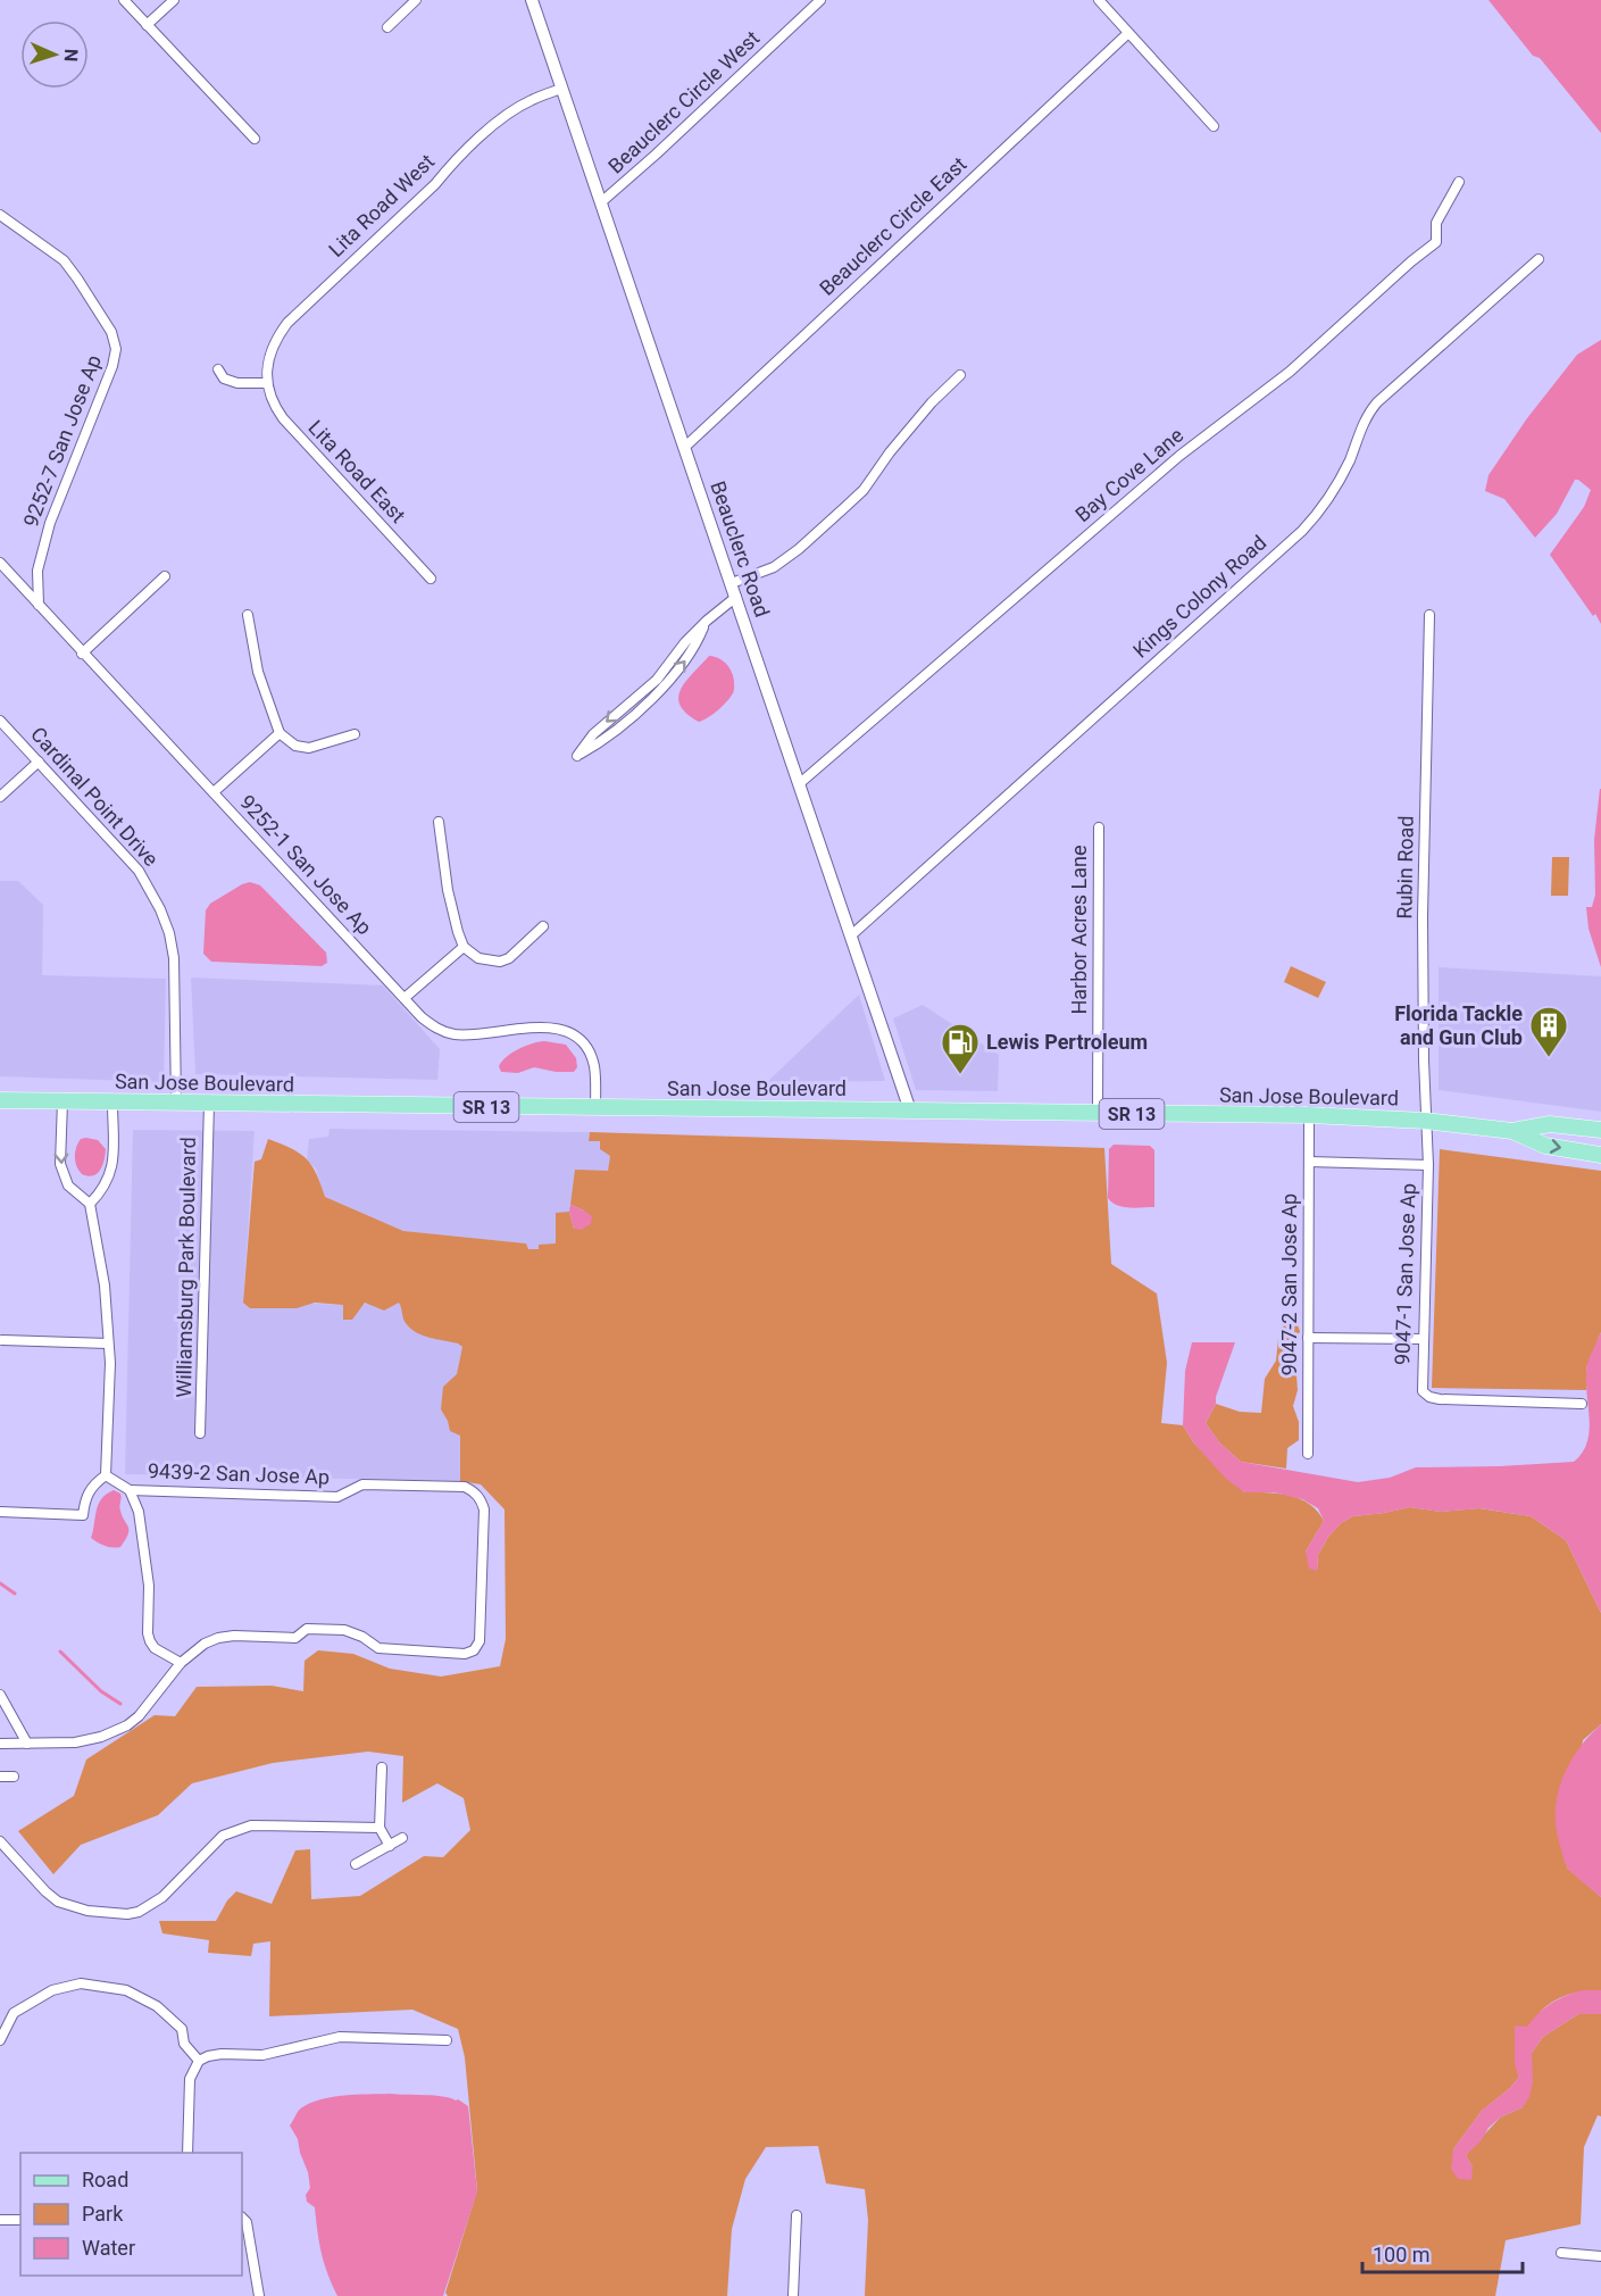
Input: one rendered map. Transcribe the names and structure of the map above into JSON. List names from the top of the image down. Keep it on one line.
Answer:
{"streets":{"main road":["San Jose Boulevard","SR 13"],"street":["Beauclerc Circle West","Lita Road West","Beauclerc Circle East","9252-7 San Jose Ap","Lita Road East","Bay Cove Lane","Beauclerc Road","Kings Colony Road","Cardinal Point Drive","9252-1 San Jose Ap","Rubin Road","Harbor Acres Lane","Williamsburg Park Boulevard","9047-1 San Jose Ap","9047-2 San Jose Ap","9439-2 San Jose Ap"]},"crossings":[["Beauclerc Circle West","Beauclerc Road"],["Lita Road West","Lita Road East"],["Lita Road West","Beauclerc Road"],["Beauclerc Circle East","Beauclerc Road"],["9252-7 San Jose Ap","9252-1 San Jose Ap"],["Bay Cove Lane","Beauclerc Road"],["Beauclerc Road","Kings Colony Road"],["Beauclerc Road","San Jose Boulevard"],["Cardinal Point Drive","San Jose Boulevard"],["9252-1 San Jose Ap","San Jose Boulevard"],["Rubin Road","San Jose Boulevard"],["Rubin Road","9047-1 San Jose Ap"],["Harbor Acres Lane","San Jose Boulevard"],["San Jose Boulevard","Williamsburg Park Boulevard"],["San Jose Boulevard","9047-1 San Jose Ap"],["San Jose Boulevard","9047-2 San Jose Ap"]],"places":{"building":["Florida Tackle and Gun Club"],"fuel station":["Lewis Pertroleum"]},"legend":["Road","Park","Water"],"scale_bar":"100 m","north":"right"}
